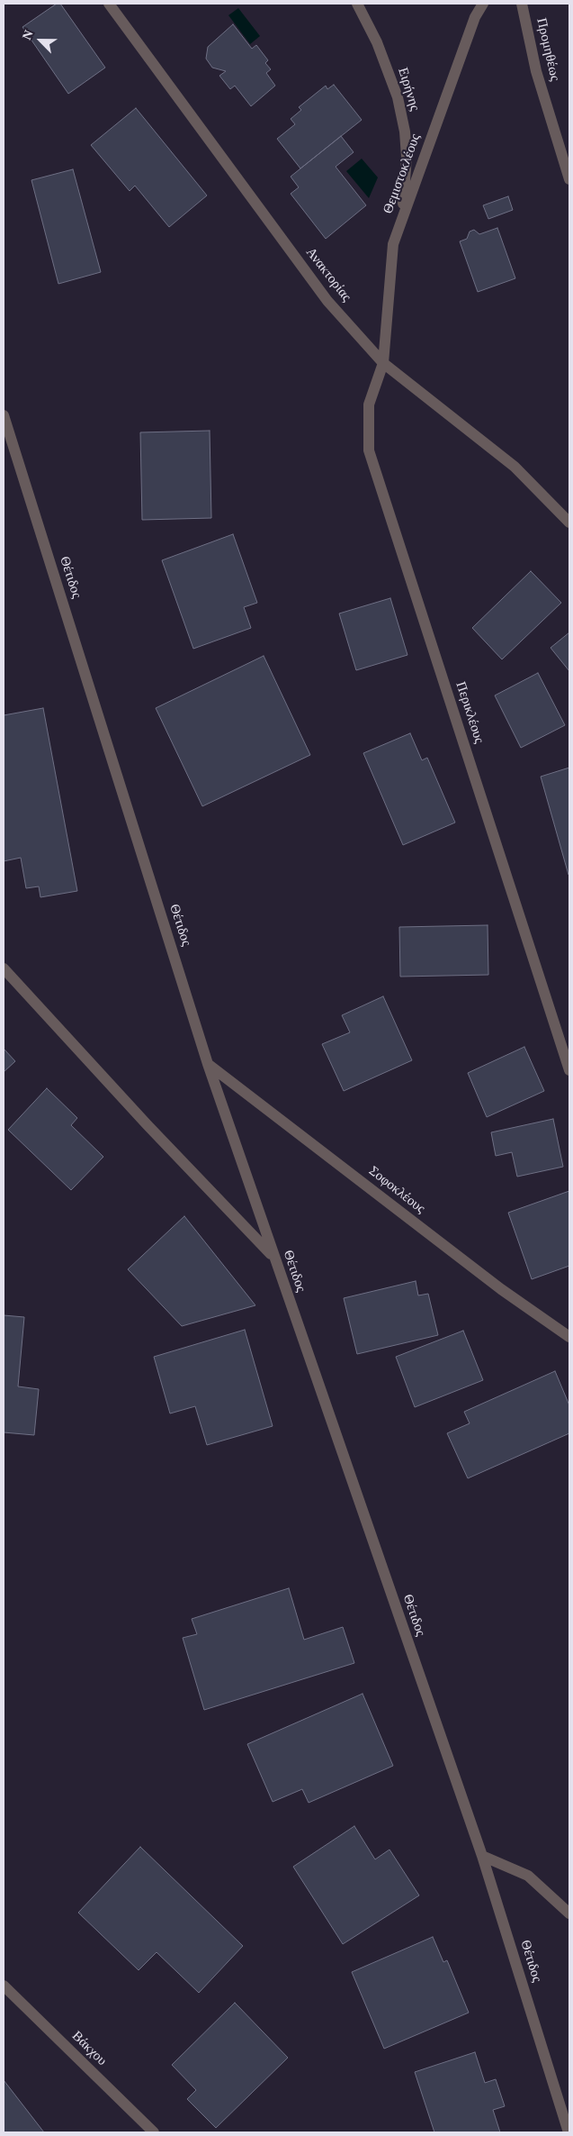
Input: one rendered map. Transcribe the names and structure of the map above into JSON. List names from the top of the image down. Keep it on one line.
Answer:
{"streets":{"street":["Προμηθέως","Ειρήνης","Θεμιστοκλέους","Ανακτορίας","Θέτιδος","Περικλέους","Σοφοκλέους","Βάκχου"]},"crossings":[["Ειρήνης","Θεμιστοκλέους"],["Θεμιστοκλέους","Ανακτορίας"],["Θεμιστοκλέους","Περικλέους"],["Ανακτορίας","Περικλέους"],["Θέτιδος","Σοφοκλέους"]],"north":"top left"}
